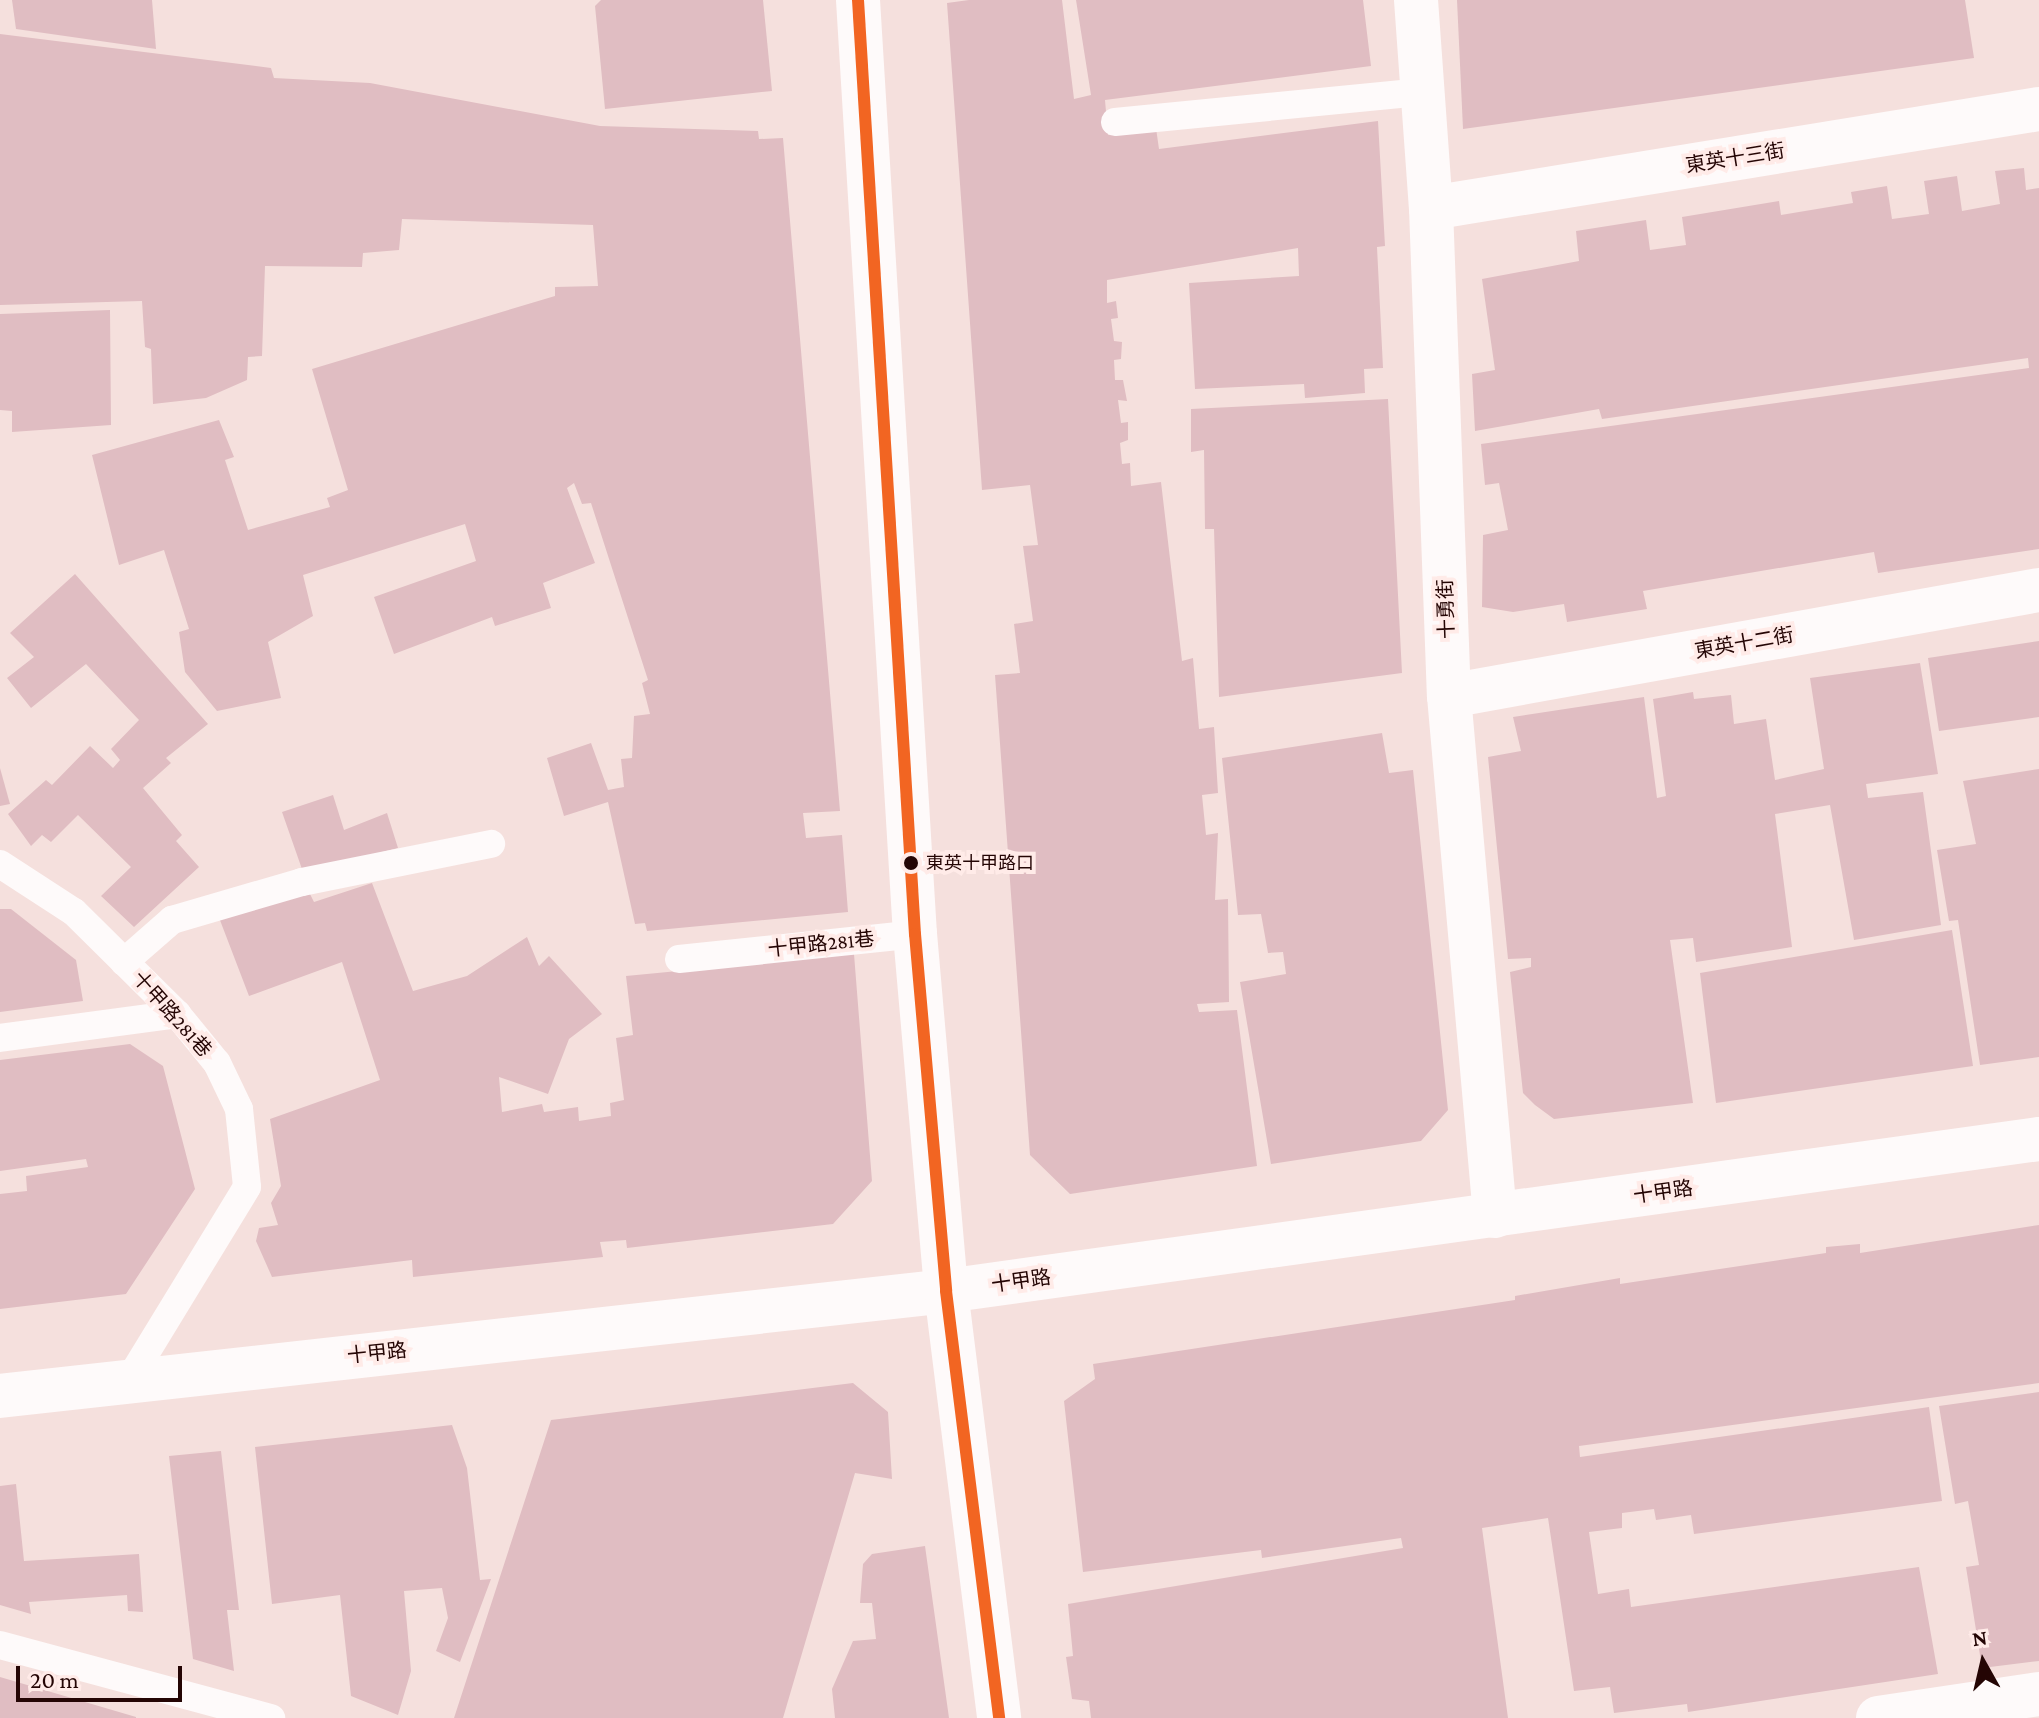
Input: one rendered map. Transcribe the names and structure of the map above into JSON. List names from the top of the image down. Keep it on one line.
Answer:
{"streets":{"street":["東英十三街","十勇街","東英十二街","十甲路"],"lane":["十甲路281巷"]},"crossings":[["東英十三街","十勇街"],["十勇街","東英十二街"],["十勇街","十甲路"],["十甲路281巷","十甲路"]],"places":["東英十甲路口"],"scale_bar":"20 m","north":"top"}
